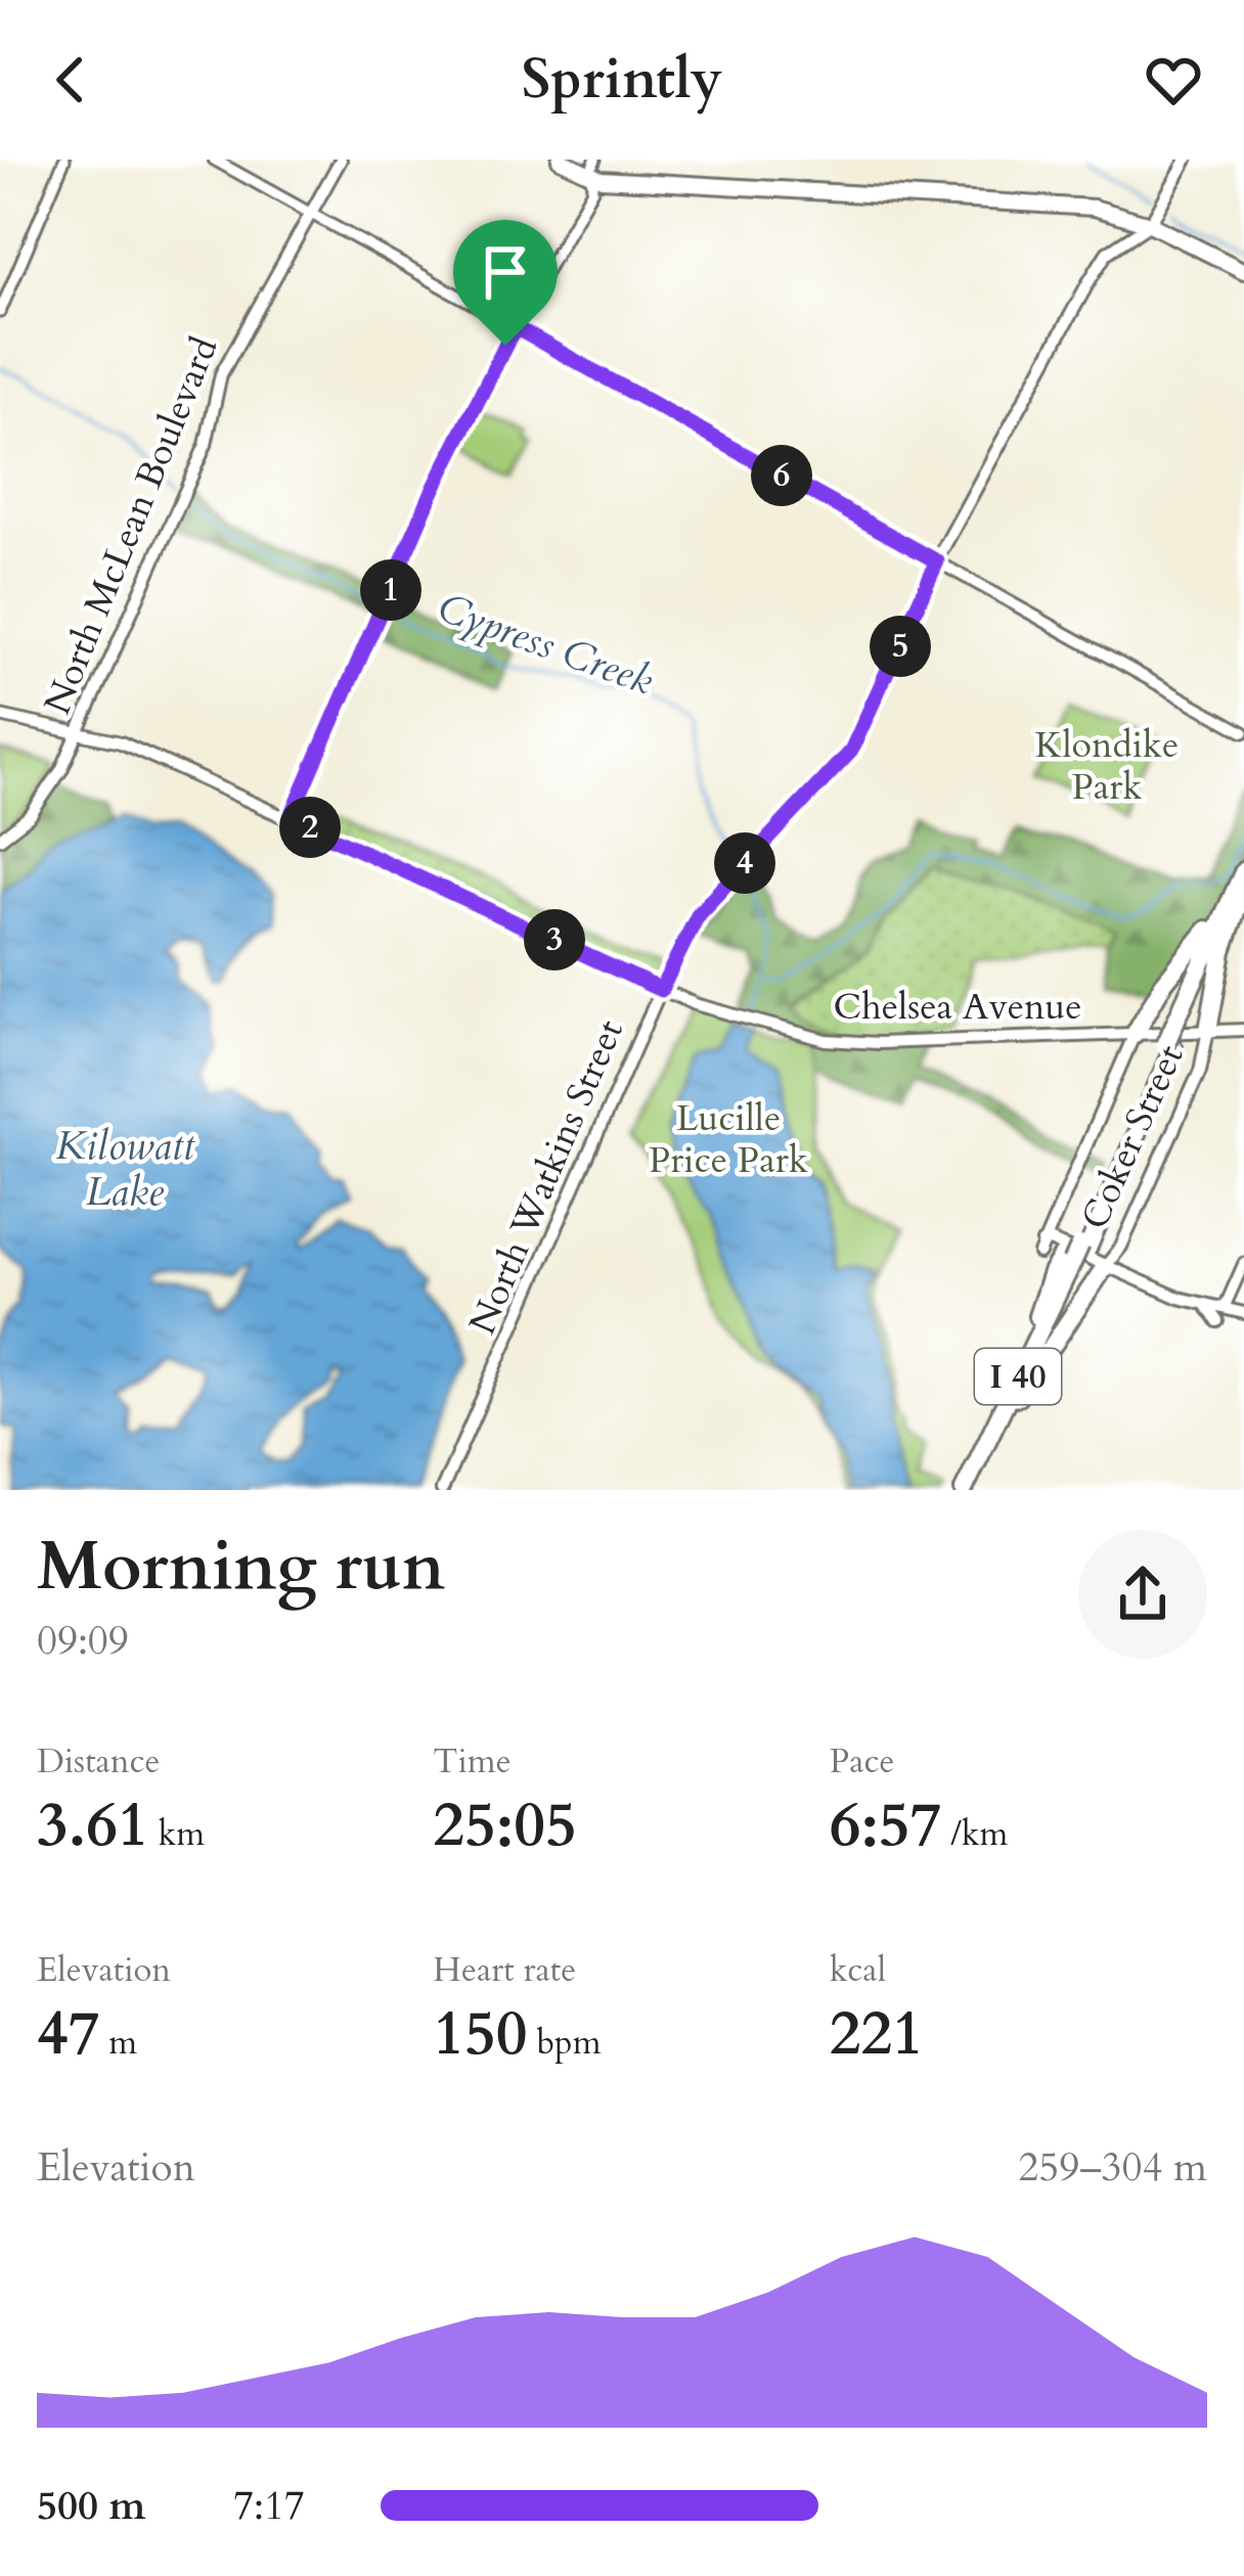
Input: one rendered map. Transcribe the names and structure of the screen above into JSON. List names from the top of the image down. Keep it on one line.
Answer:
{"streets":{"highway":["I 40"],"main road":["North McLean Boulevard","Chelsea Avenue","Coker Street","North Watkins Street"]},"crossings":[["North McLean Boulevard","Chelsea Avenue"],["Chelsea Avenue","Coker Street"],["Chelsea Avenue","North Watkins Street"]],"water":["Cypress Creek","Kilowatt Lake"],"parks":["Klondike Park","Lucille Price Park"],"page":{"header":"Sprintly","pins":["6","1","5","2","4","3"],"heading":["Morning run","09:09"],"stats":[["Distance","3.61 km"],["Time","25:05"],["Pace","6:57 /km"],["Elevation","47 m"],["Heart rate","150 bpm"],["kcal","221"]],"chart":["Elevation","259–304 m"],"list":[{"name":"500 m","note":"7:17"}]}}
